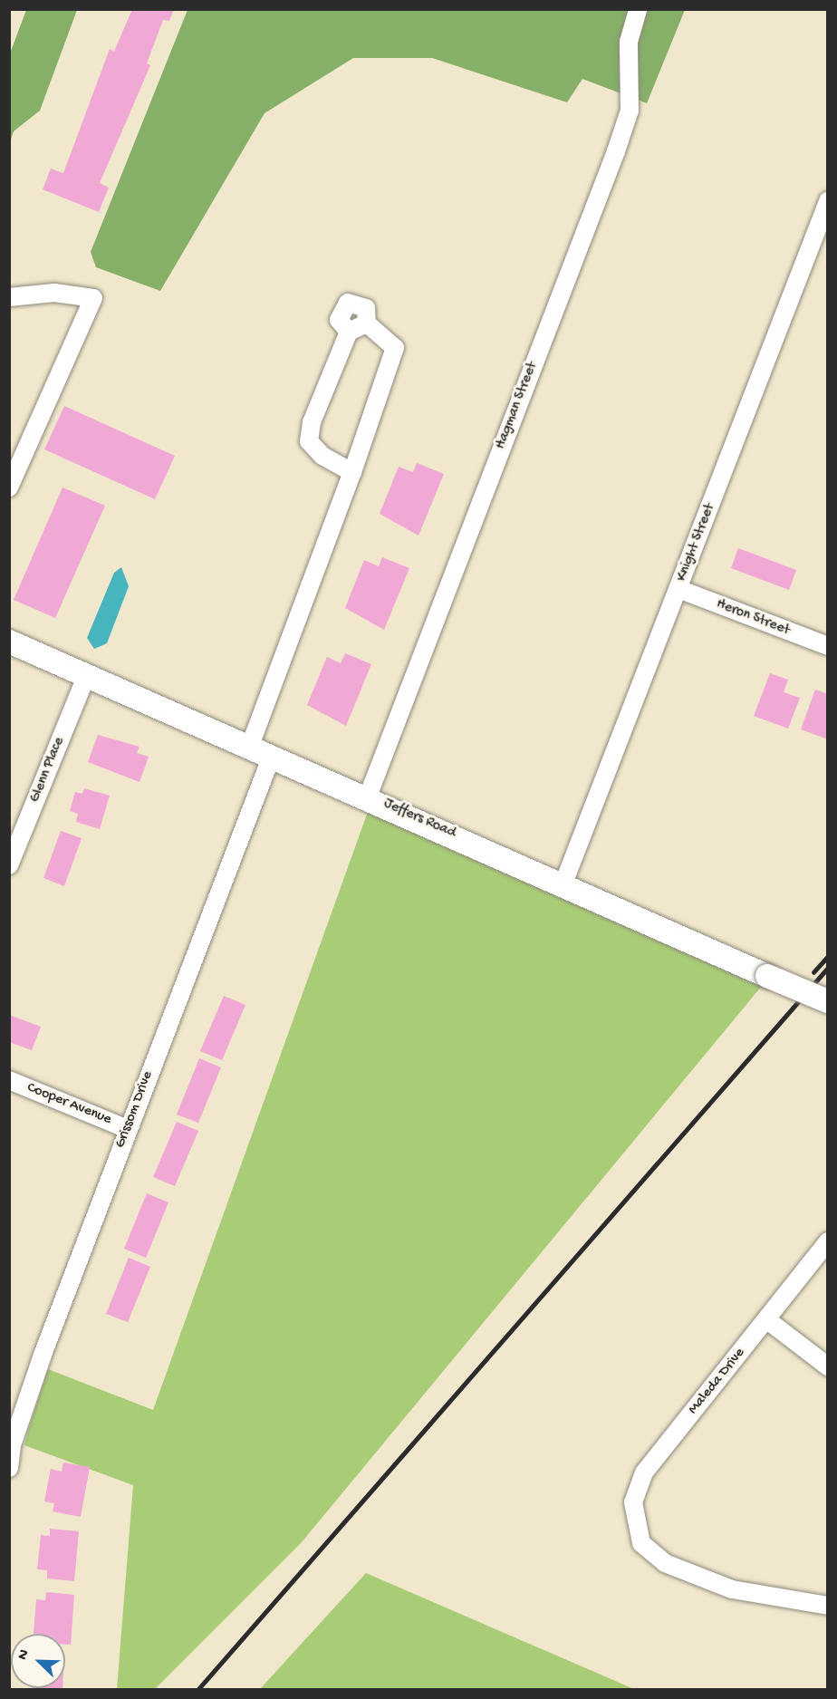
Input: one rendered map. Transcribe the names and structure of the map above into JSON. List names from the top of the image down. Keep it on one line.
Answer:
{"streets":{"main road":["Jeffers Road"],"street":["Hagman Street","Knight Street","Heron Street","Glenn Place","Cooper Avenue","Grissom Drive","Maleda Drive"]},"crossings":[["Hagman Street","Jeffers Road"],["Knight Street","Heron Street"],["Knight Street","Jeffers Road"],["Glenn Place","Jeffers Road"],["Jeffers Road","Grissom Drive"],["Cooper Avenue","Grissom Drive"]],"north":"top left"}
